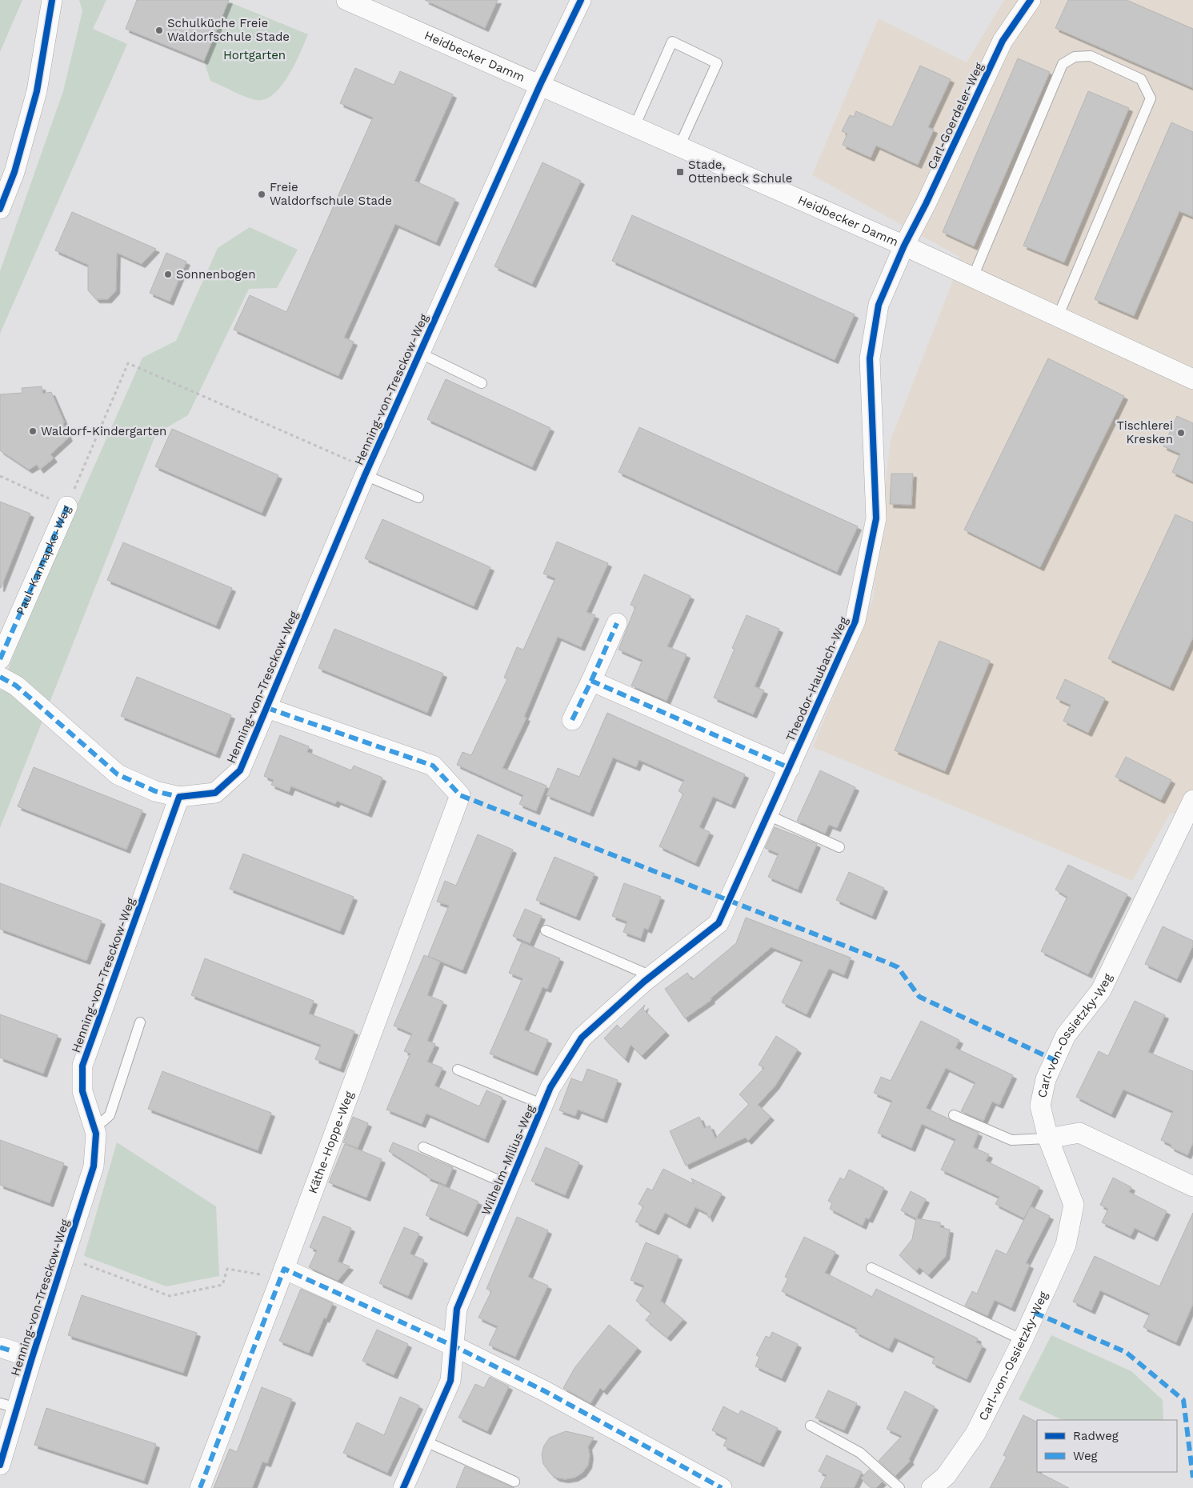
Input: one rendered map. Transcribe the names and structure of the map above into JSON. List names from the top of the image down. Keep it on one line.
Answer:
{"streets":{"street":["Heidbecker Damm","Carl-Goerdeler-Weg","Henning-von-Tresckow-Weg","Paul-Kannapke-Weg","Theodor-Haubach-Weg","Carl-von-Ossietzky-Weg","Käthe-Hoppe-Weg","Wilhelm-Milius-Weg"]},"crossings":[["Heidbecker Damm","Carl-Goerdeler-Weg"],["Heidbecker Damm","Henning-von-Tresckow-Weg"],["Heidbecker Damm","Theodor-Haubach-Weg"],["Carl-Goerdeler-Weg","Theodor-Haubach-Weg"],["Henning-von-Tresckow-Weg","Käthe-Hoppe-Weg"],["Theodor-Haubach-Weg","Wilhelm-Milius-Weg"]],"parks":["Hortgarten"],"places":{"other":["Schulküche Freie Waldorfschule Stade","Freie Waldorfschule Stade","Sonnenbogen","Waldorf-Kindergarten","Tischlerei Kresken"],"transit":["Stade, Ottenbeck Schule"]},"legend":["Radweg","Weg"]}
